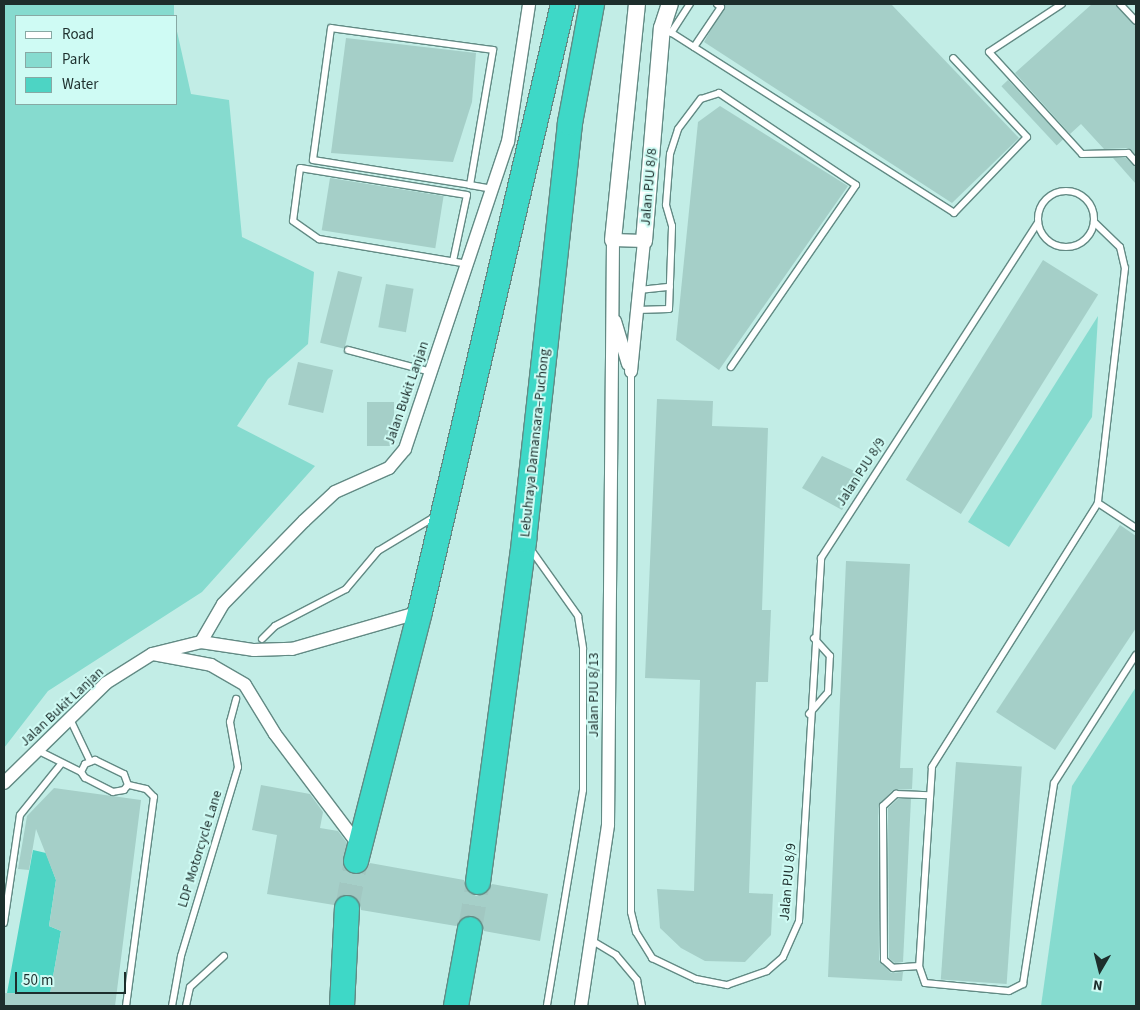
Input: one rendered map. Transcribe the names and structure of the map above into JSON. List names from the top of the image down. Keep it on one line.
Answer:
{"streets":{"highway":["Lebuhraya Damansara–Puchong"],"street":["Jalan PJU 8/8","Jalan Bukit Lanjan","Jalan PJU 8/13"],"lane":["Jalan PJU 8/9","LDP Motorcycle Lane"]},"crossings":[["Jalan PJU 8/8","Jalan PJU 8/9"]],"legend":["Road","Park","Water"],"scale_bar":"50 m","north":"bottom"}
